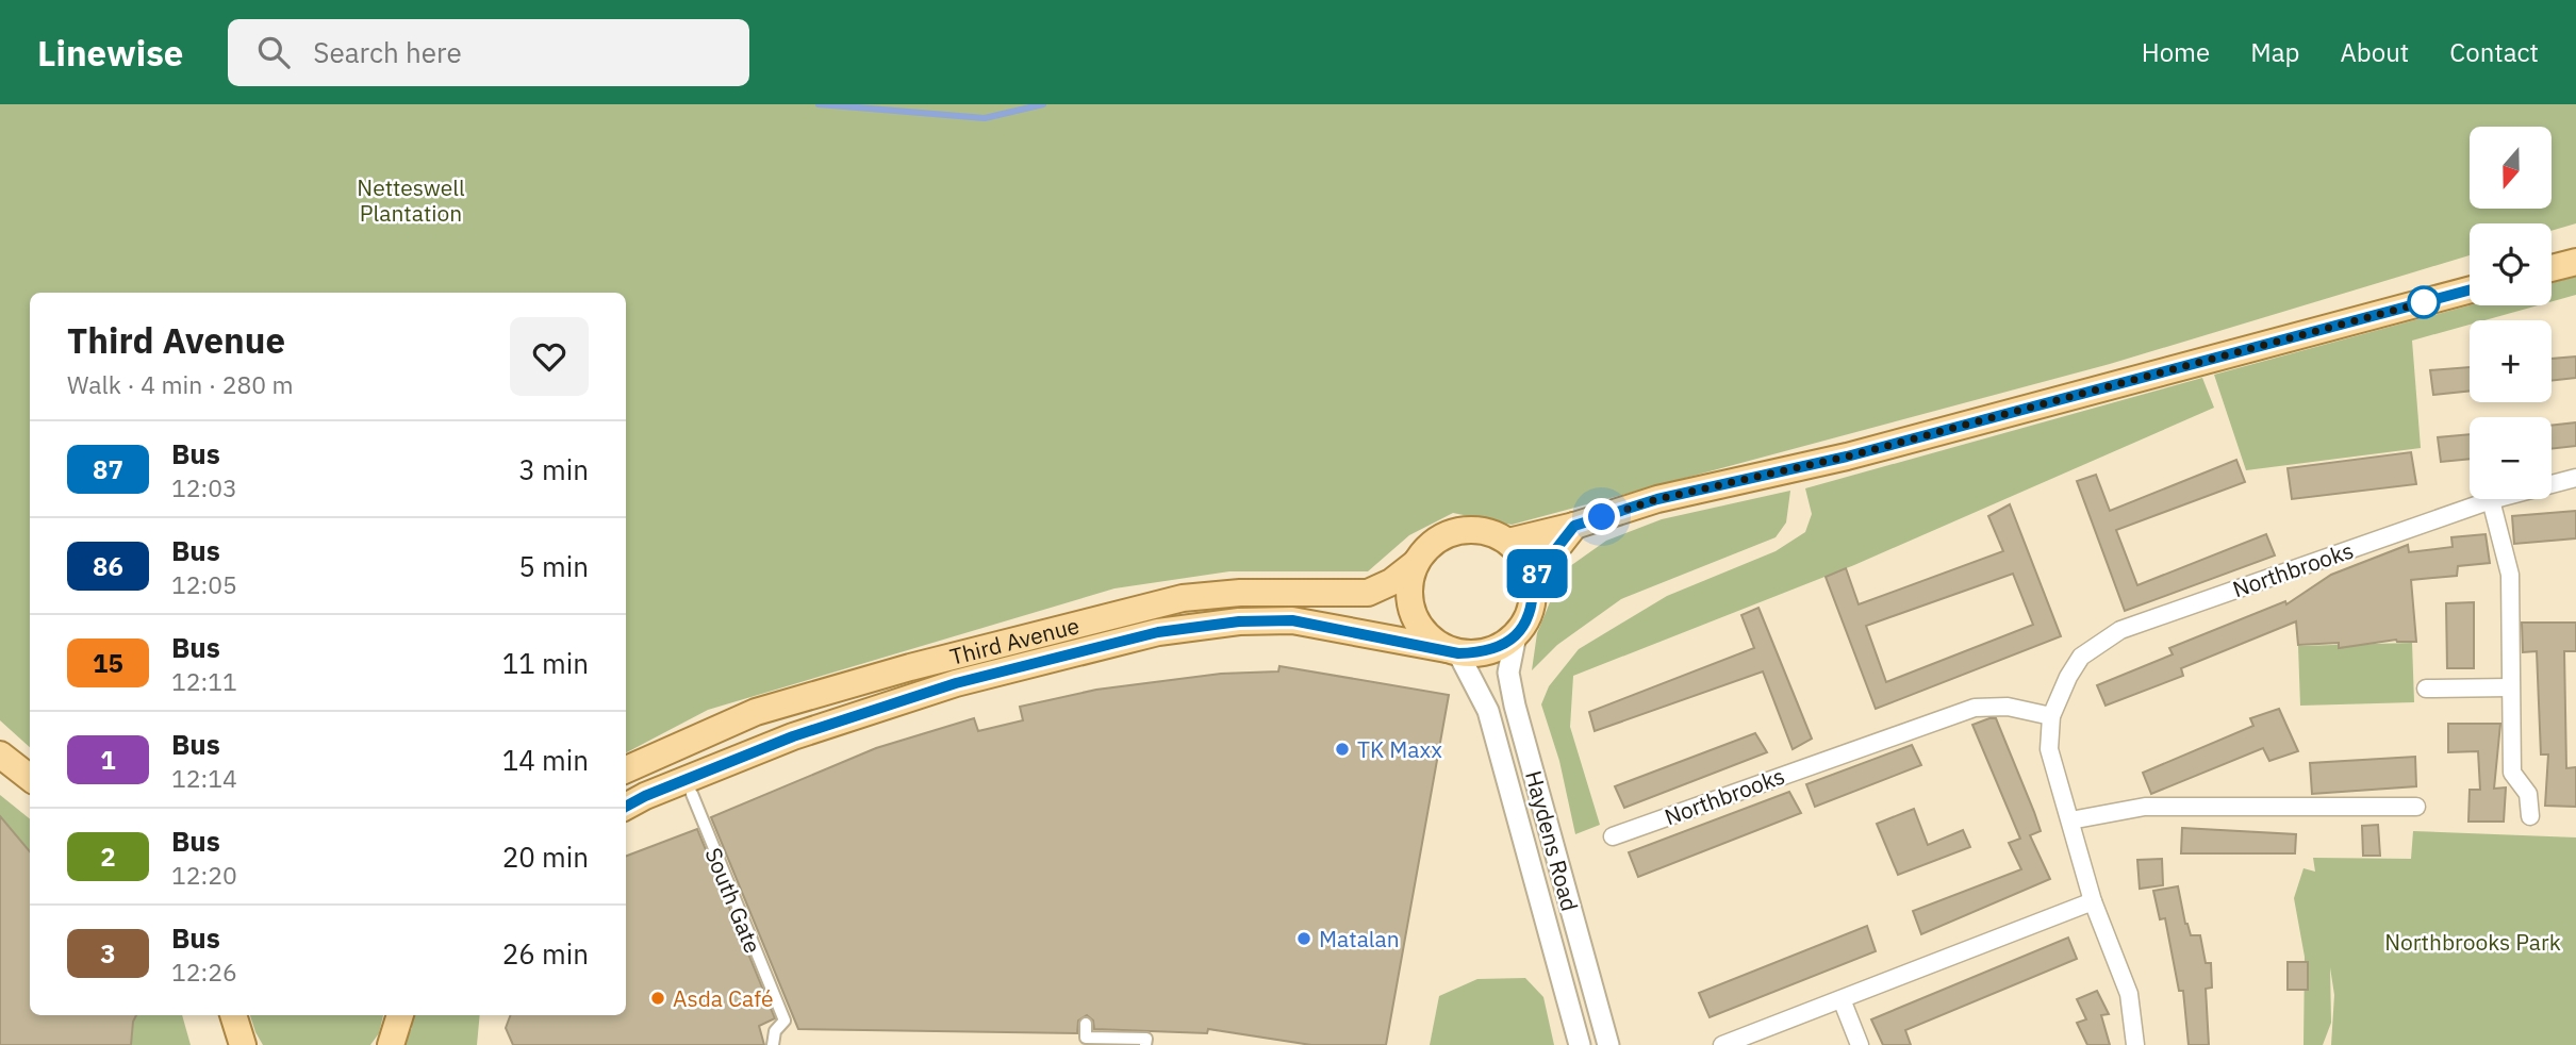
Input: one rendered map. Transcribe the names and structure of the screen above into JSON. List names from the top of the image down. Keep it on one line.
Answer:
{"streets":{"main road":["Third Avenue"],"street":["Northbrooks","Haydens Road","South Gate"]},"crossings":[["Third Avenue","Haydens Road"]],"parks":["Netteswell Plantation","Northbrooks Park"],"places":["TK Maxx","Matalan","Asda Café"],"lines":["bus line 87"],"north":"bottom","page":{"header":"Linewise","search":"Search here","nav":["Home","Map","About","Contact"],"on_map":"87","map_buttons":["+","−"],"heading":["Third Avenue","Walk · 4 min · 280 m"],"list":[{"mark":"87","name":"Bus","note":"12:03","value":"3 min"},{"mark":"86","name":"Bus","note":"12:05","value":"5 min"},{"mark":"15","name":"Bus","note":"12:11","value":"11 min"},{"mark":"1","name":"Bus","note":"12:14","value":"14 min"},{"mark":"2","name":"Bus","note":"12:20","value":"20 min"},{"mark":"3","name":"Bus","note":"12:26","value":"26 min"}]}}
